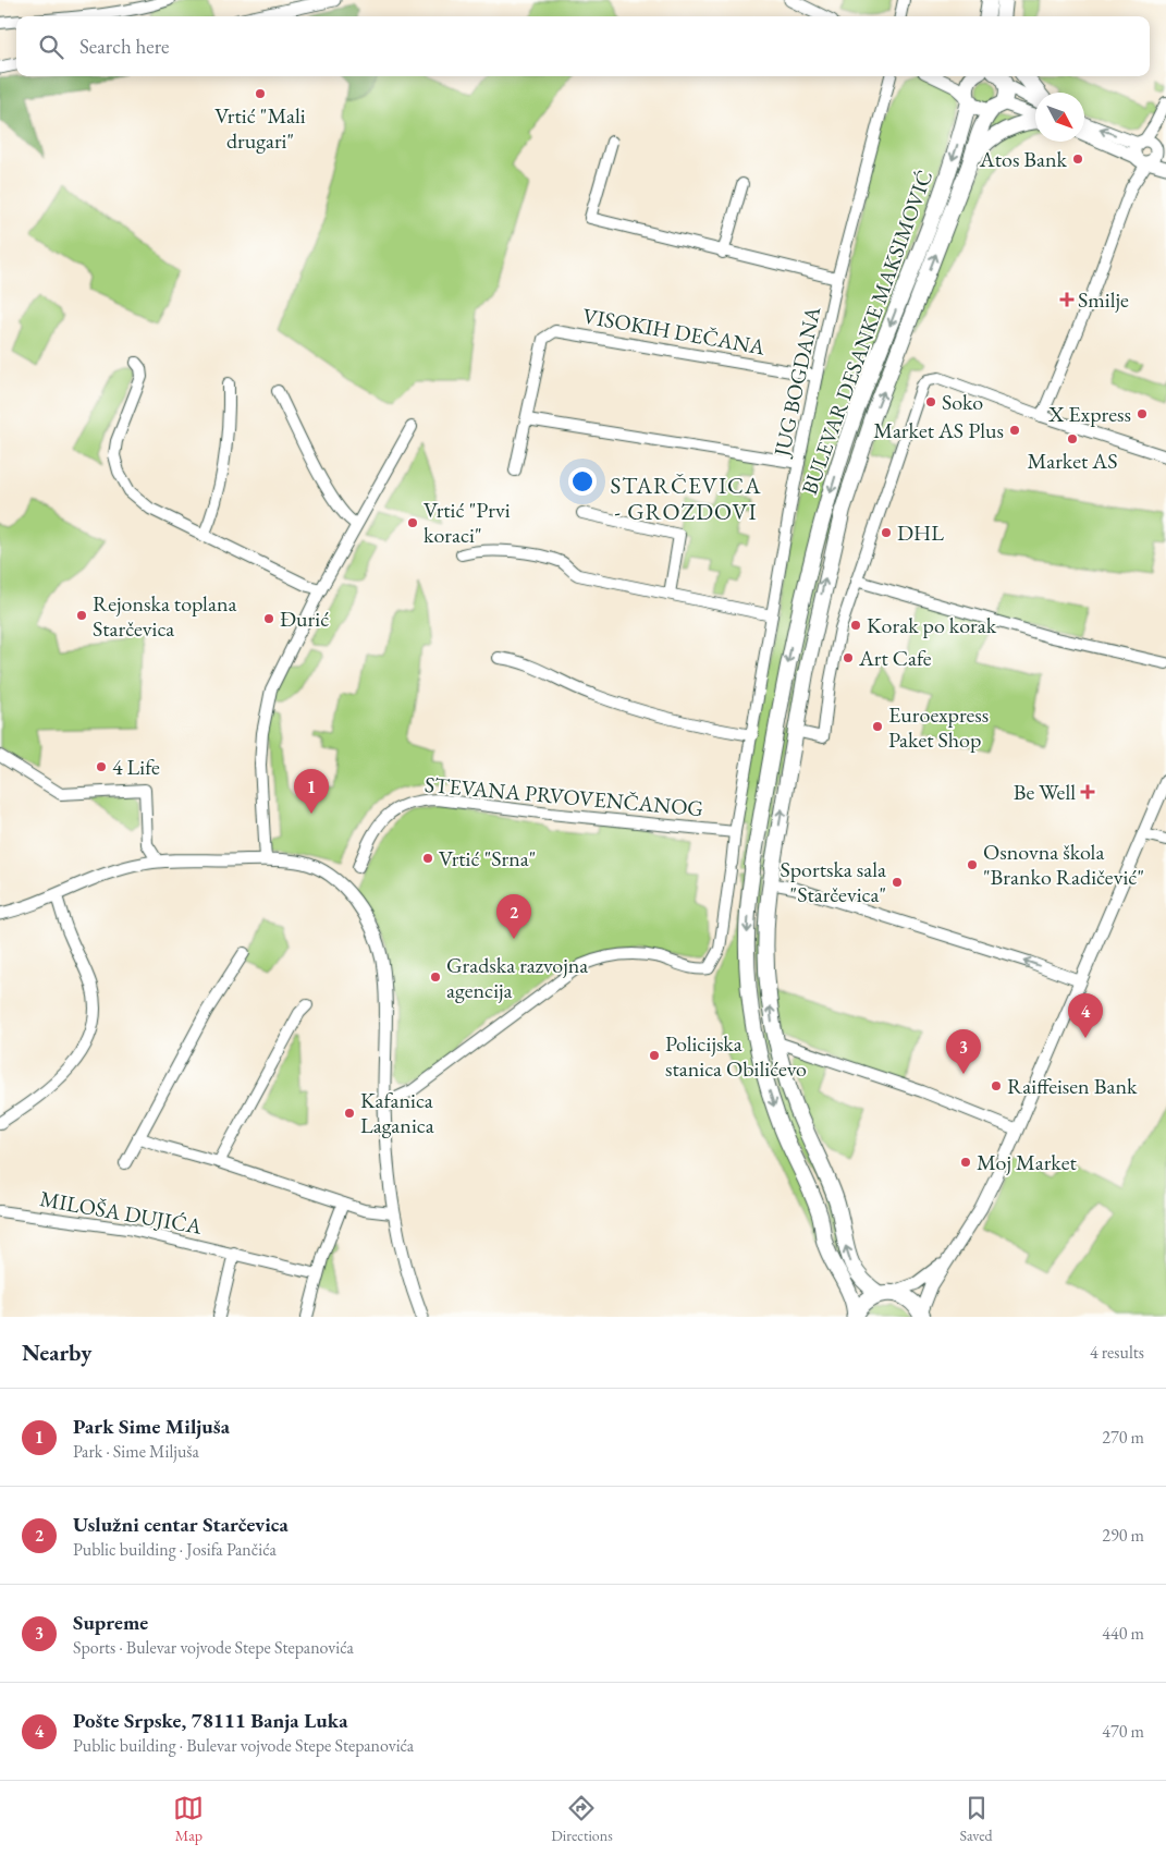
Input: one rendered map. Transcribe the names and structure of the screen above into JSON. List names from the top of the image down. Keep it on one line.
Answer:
{"streets":{"main road":["BULEVAR DESANKE MAKSIMOVIĆ"],"street":["VISOKIH DEČANA","JUG BOGDANA","STEVANA PRVOVENČANOG","MILOŠA DUJIĆA"]},"crossings":[["VISOKIH DEČANA","JUG BOGDANA"],["JUG BOGDANA","STEVANA PRVOVENČANOG"]],"districts":["STARČEVICA - GROZDOVI"],"places":{"other":["Vrtić \"Mali drugari\"","Atos Bank","Soko","X Express","Market AS Plus","Market AS","Vrtić \"Prvi koraci\"","DHL","Rejonska toplana Starčevica","Đurić","Korak po korak","Art Cafe","Euroexpress Paket Shop","4 Life","Vrtić \"Srna\"","Osnovna škola \"Branko Radičević\"","Sportska sala \"Starčevica\"","Gradska razvojna agencija","Policijska stanica Obilićevo","Raiffeisen Bank","Kafanica Laganica","Moj Market"],"health":["Smilje","Be Well"]},"north":"bottom right","page":{"search":"Search here","pins":["1","2","4","3"],"heading":["Nearby","4 results"],"list":[{"mark":"1","name":"Park Sime Miljuša","note":"Park · Sime Miljuša","value":"270 m"},{"mark":"2","name":"Uslužni centar Starčevica","note":"Public building · Josifa Pančića","value":"290 m"},{"mark":"3","name":"Supreme","note":"Sports · Bulevar vojvode Stepe Stepanovića","value":"440 m"},{"mark":"4","name":"Pošte Srpske, 78111 Banja Luka","note":"Public building · Bulevar vojvode Stepe Stepanovića","value":"470 m"}],"nav":["Map","Directions","Saved"]}}
